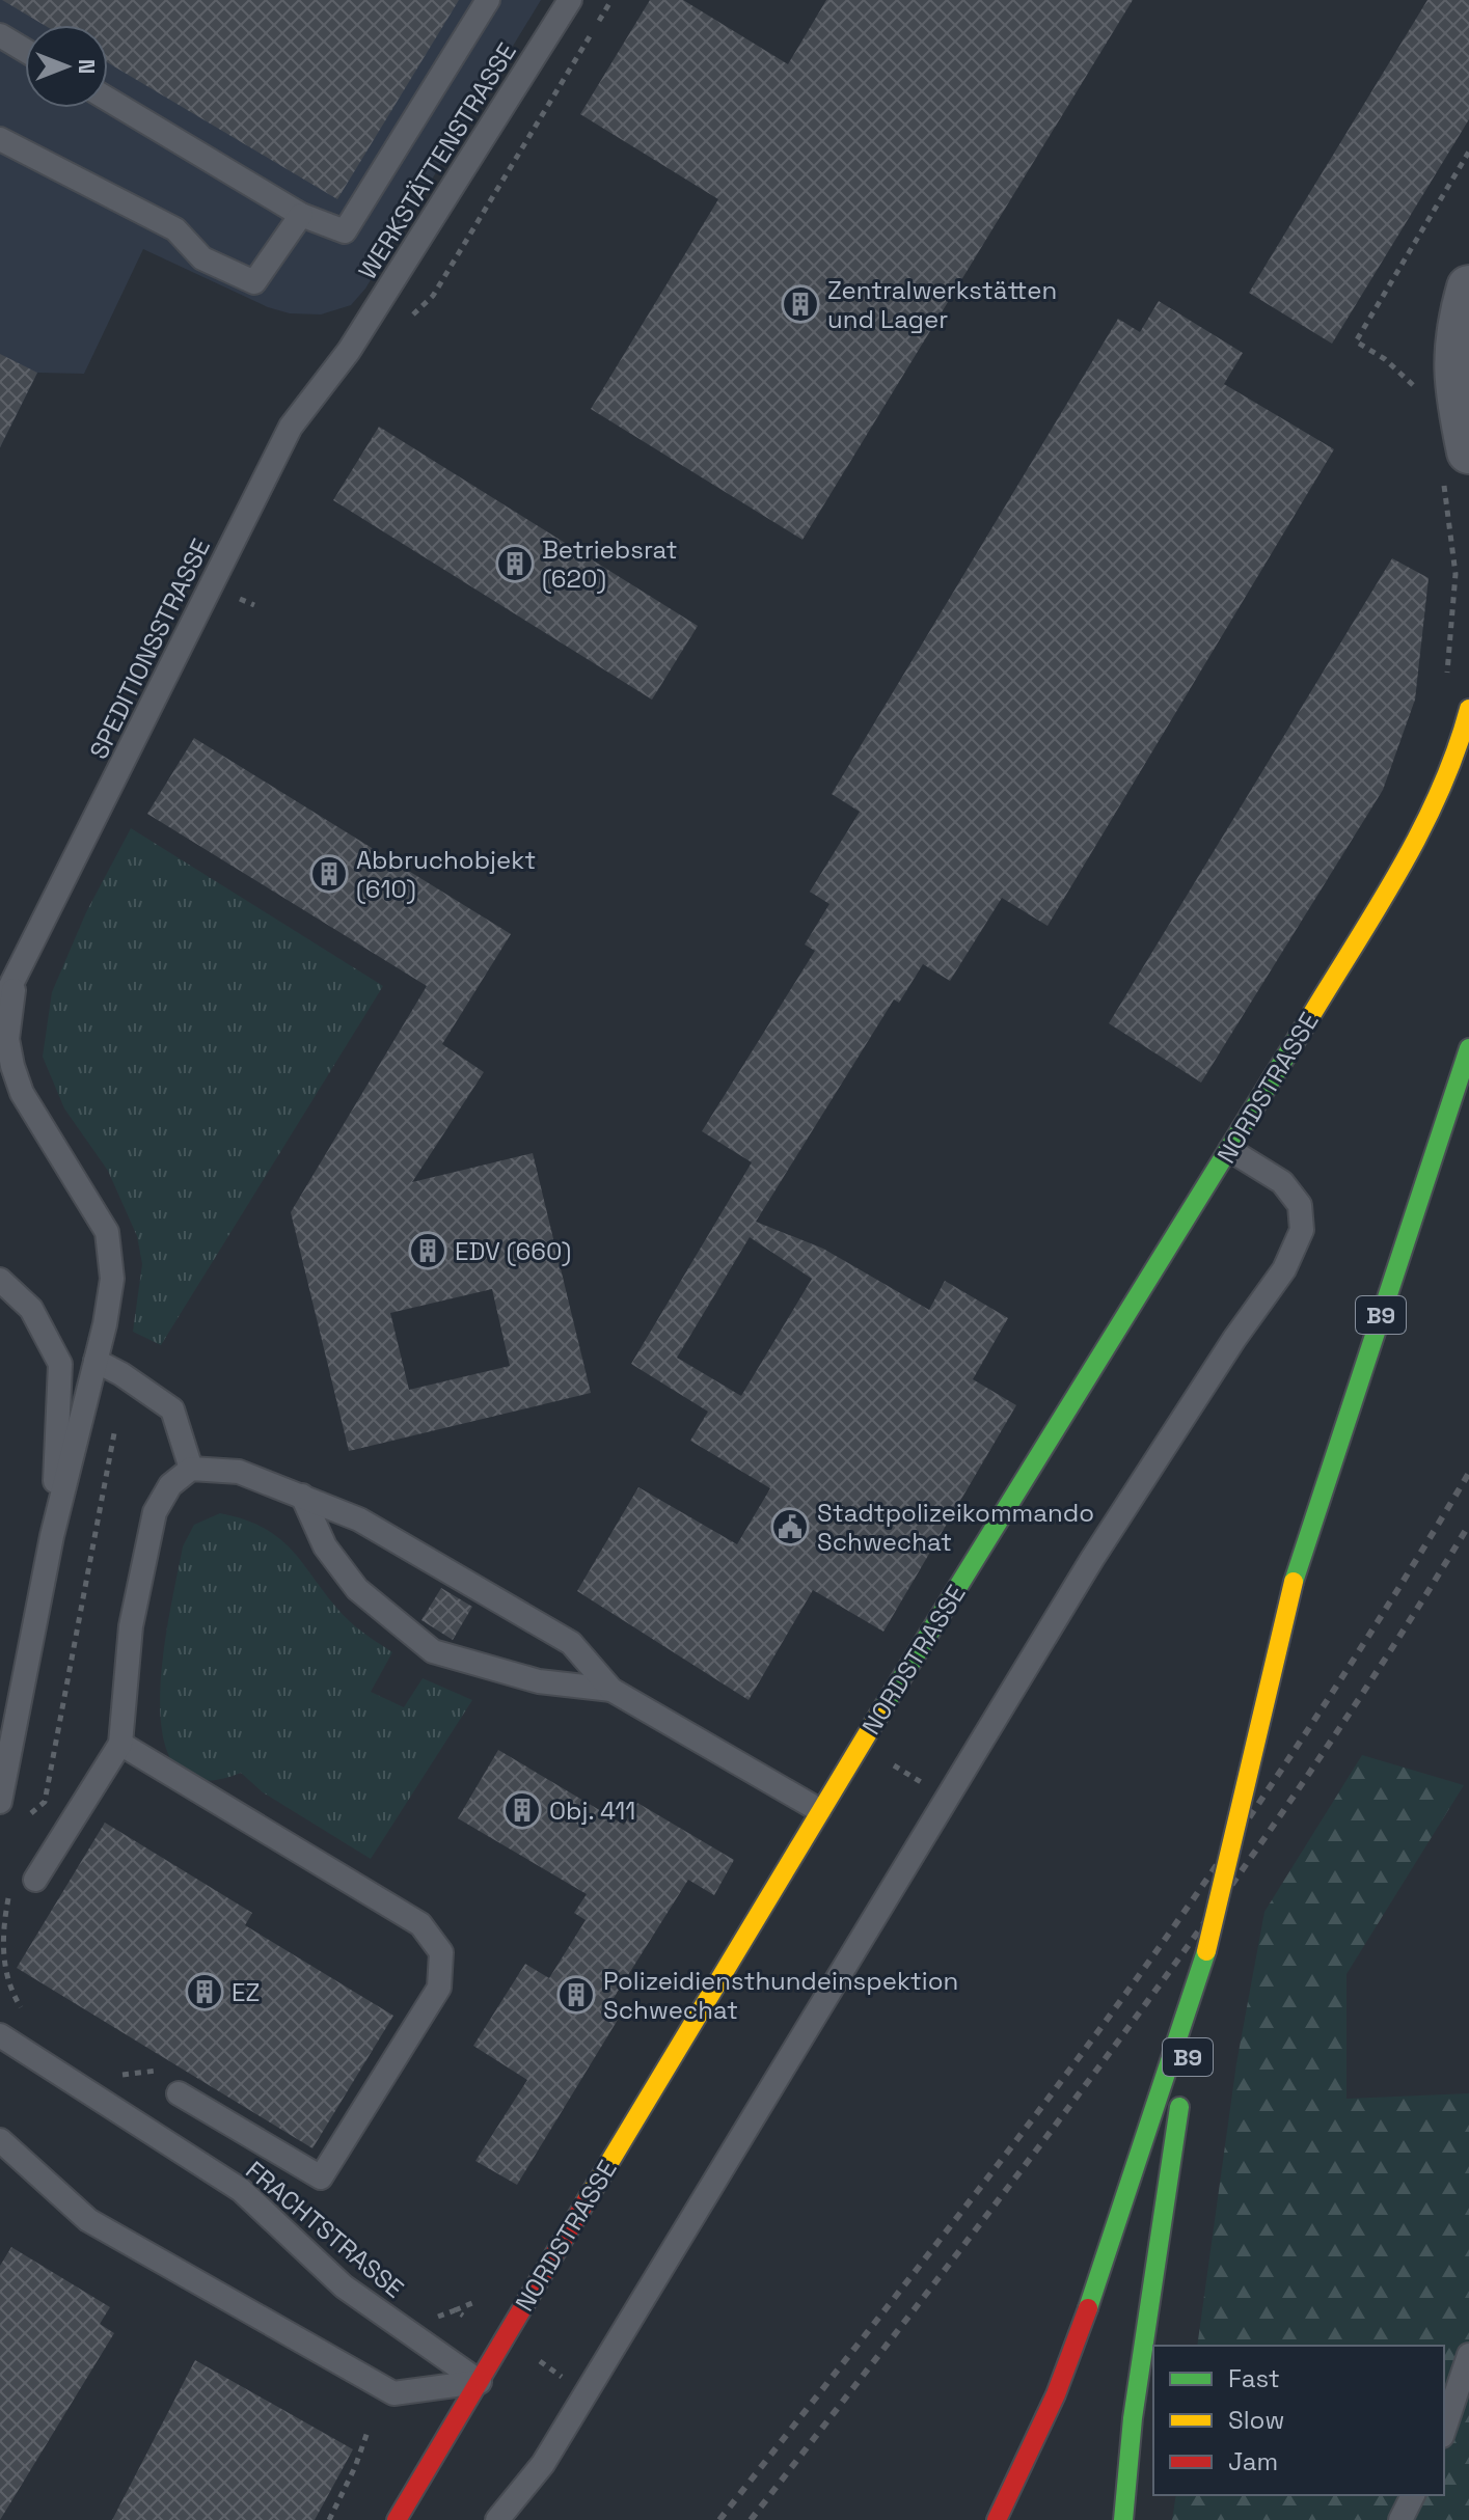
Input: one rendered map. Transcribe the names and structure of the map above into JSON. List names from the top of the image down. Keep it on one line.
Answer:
{"streets":{"main road":["NORDSTRASSE","B9"],"lane":["WERKSTÄTTENSTRASSE","SPEDITIONSSTRASSE","FRACHTSTRASSE"]},"crossings":[["WERKSTÄTTENSTRASSE","SPEDITIONSSTRASSE"],["NORDSTRASSE","FRACHTSTRASSE"]],"places":{"building":["Zentralwerkstätten und Lager","Betriebsrat (620)","Abbruchobjekt (610)","EDV (660)","Obj. 411","EZ","Polizeidiensthundeinspektion Schwechat"],"public building":["Stadtpolizeikommando Schwechat"]},"legend":["Fast","Slow","Jam"],"north":"right"}
